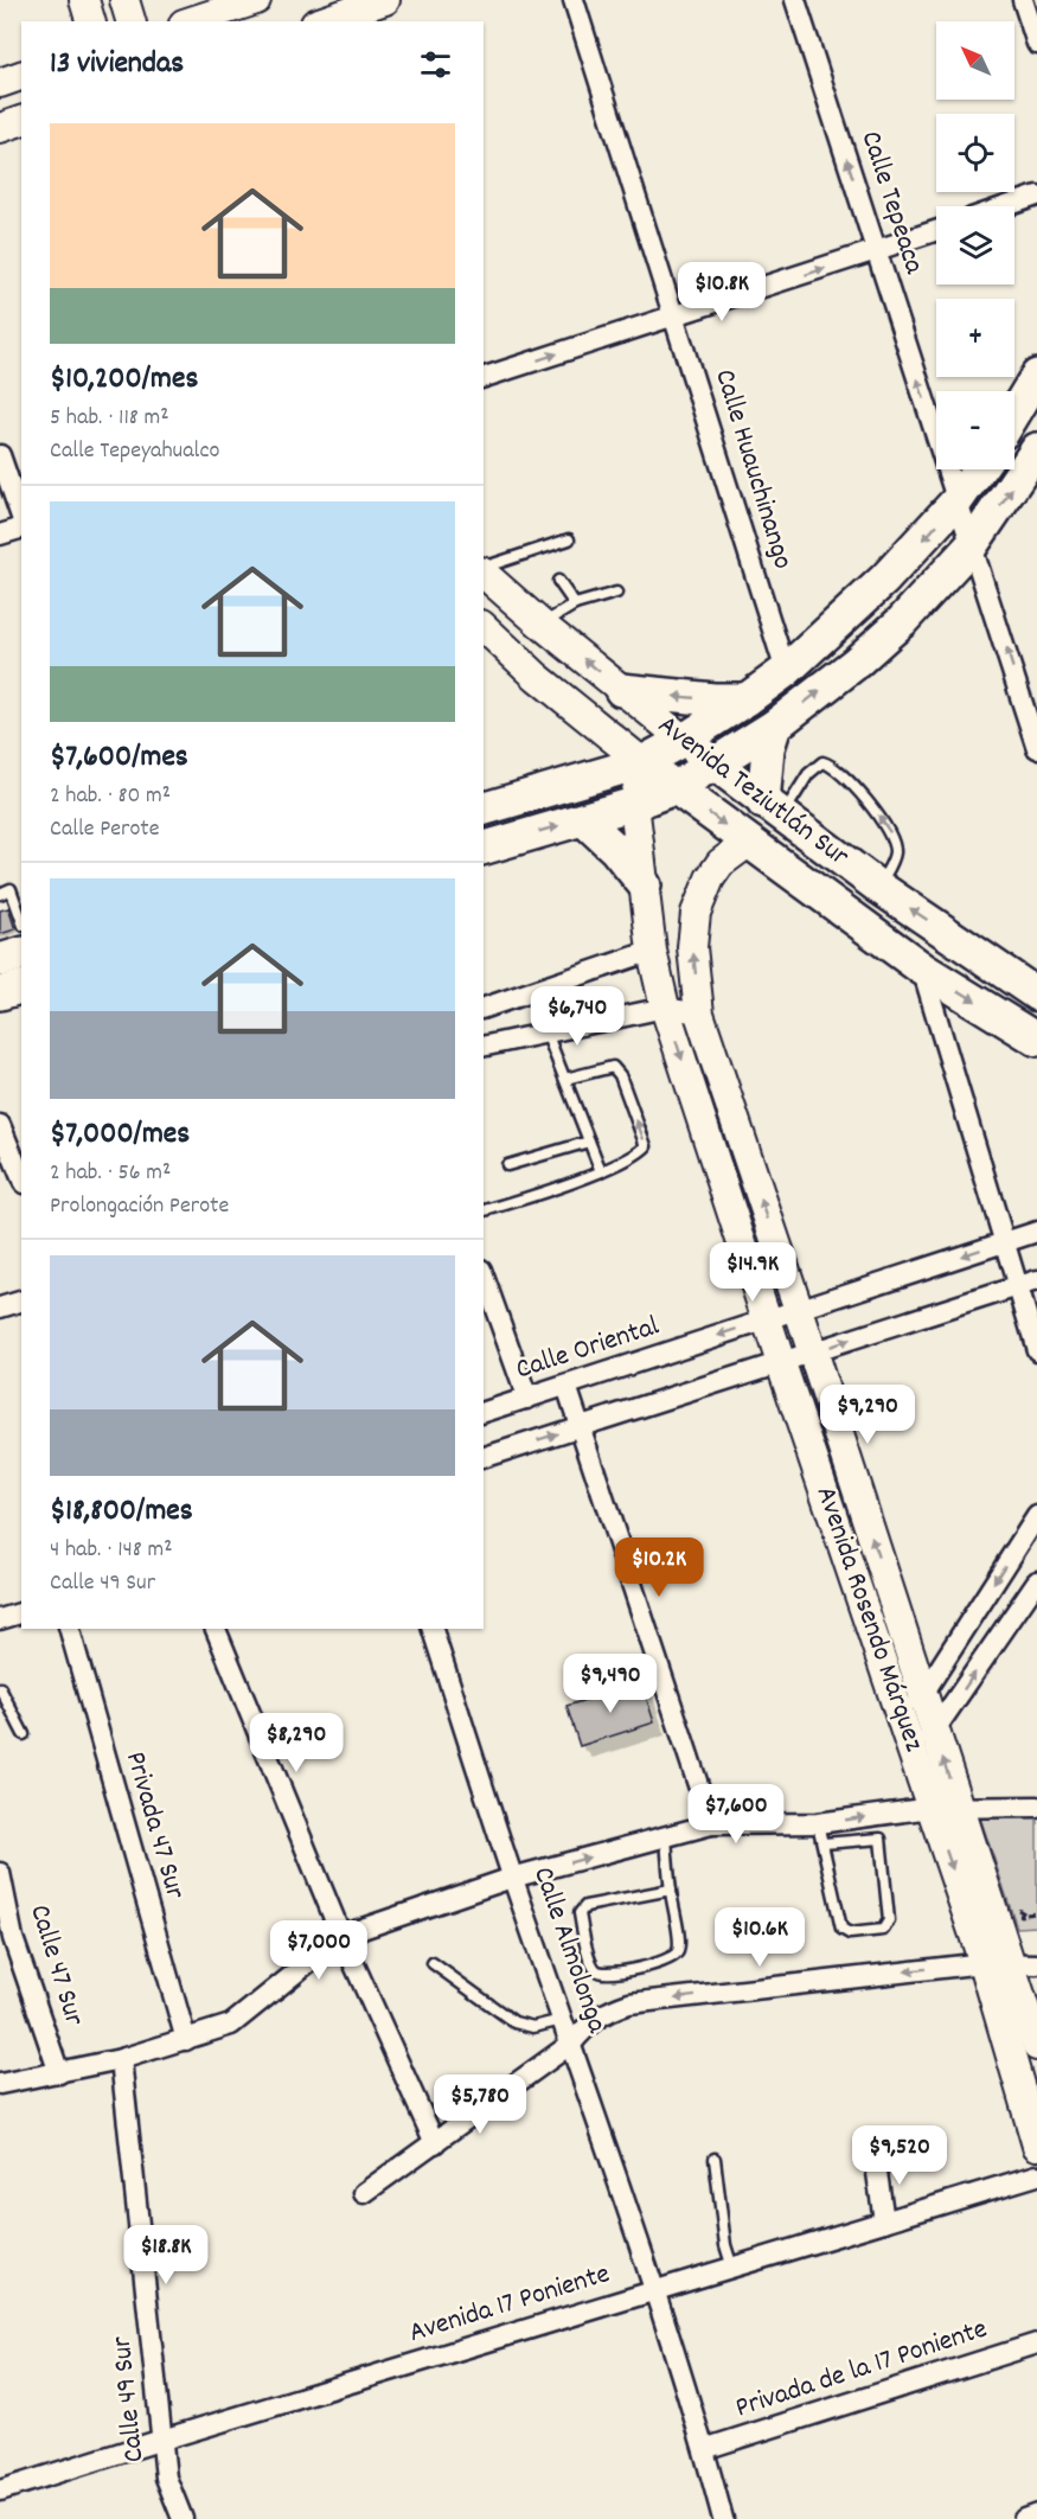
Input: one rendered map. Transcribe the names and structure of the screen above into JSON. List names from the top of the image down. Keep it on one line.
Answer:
{"streets":{"main road":["Avenida Teziutlán Sur","Avenida Rosendo Márquez"],"street":["Calle Tepeaca","Calle Huauchinango","Calle Oriental","Privada 47 Sur","Calle Almolonga","Calle 47 Sur","Avenida 17 Poniente","Privada de la 17 Poniente","Calle 49 Sur"]},"crossings":[["Avenida Teziutlán Sur","Avenida Rosendo Márquez"],["Calle Oriental","Avenida Rosendo Márquez"],["Calle Almolonga","Avenida 17 Poniente"],["Calle Almolonga","Privada de la 17 Poniente"],["Avenida 17 Poniente","Calle 49 Sur"]],"one_way":["Calle Tepeaca"],"north":"top left","page":{"map_buttons":["+","−"],"heading":"13 viviendas","list":[{"name":"$10,200/mes","note":"5 hab. · 118 m² · Calle Tepeyahualco"},{"name":"$7,600/mes","note":"2 hab. · 80 m² · Calle Perote"},{"name":"$7,000/mes","note":"2 hab. · 56 m² · Prolongación Perote"},{"name":"$18,800/mes","note":"4 hab. · 148 m² · Calle 49 Sur"}],"price":["$10.8K","$6,740","$14.9K","$9,290","$10.2K","$9,490","$8,290","$7,600","$10.6K","$7,000","$5,780","$9,520","$18.8K"]}}
